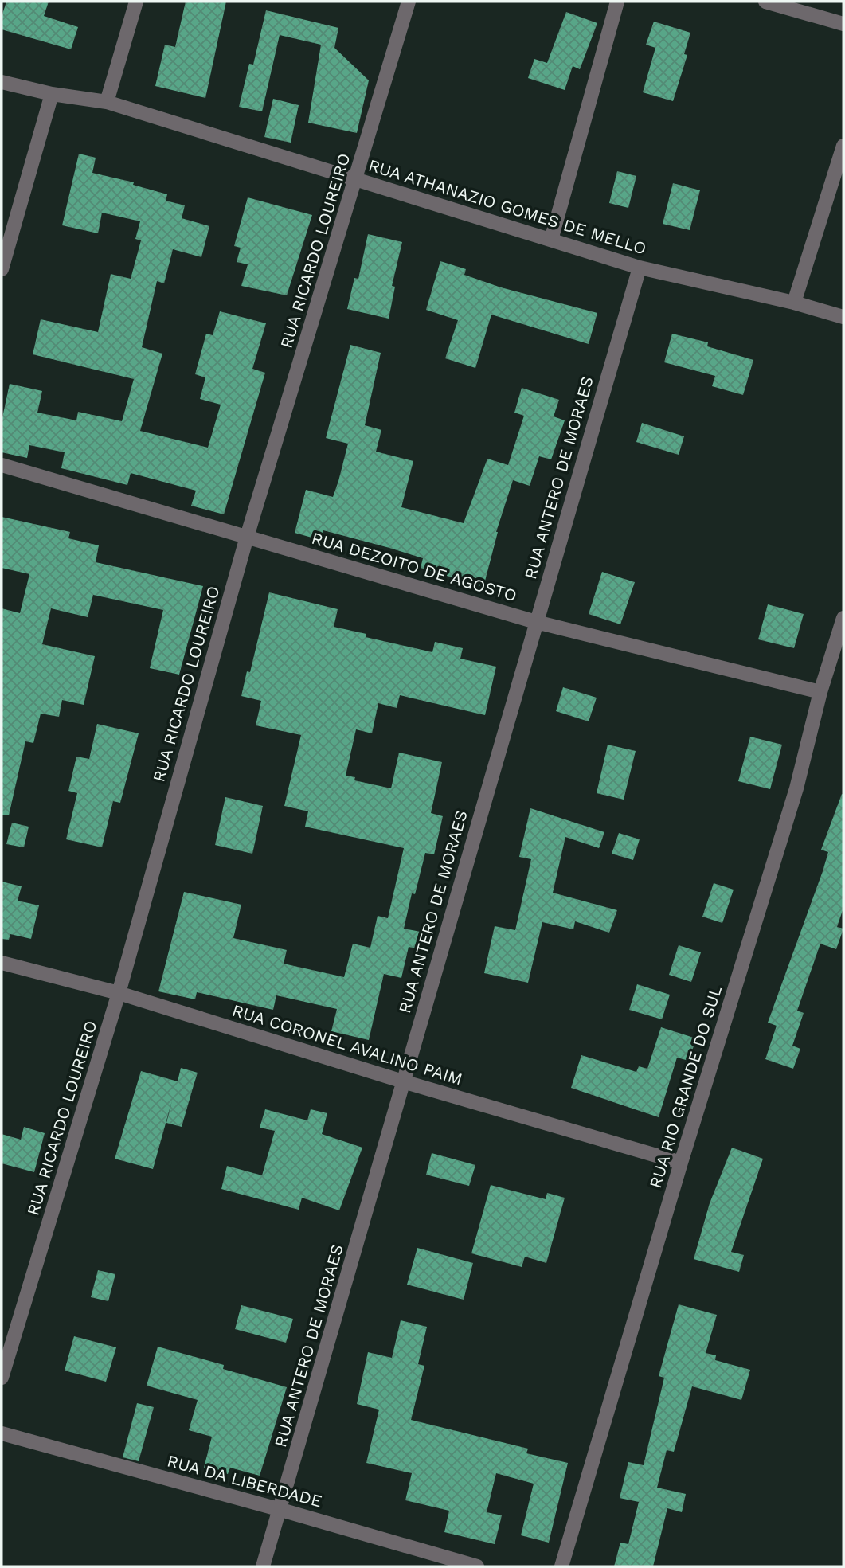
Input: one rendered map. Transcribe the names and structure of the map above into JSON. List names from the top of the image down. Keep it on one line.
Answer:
{"streets":{"street":["RUA ATHANAZIO GOMES DE MELLO","RUA RICARDO LOUREIRO","RUA ANTERO DE MORAES","RUA DEZOITO DE AGOSTO","RUA CORONEL AVALINO PAIM","RUA RIO GRANDE DO SUL","RUA DA LIBERDADE"]},"crossings":[["RUA ATHANAZIO GOMES DE MELLO","RUA RICARDO LOUREIRO"],["RUA ATHANAZIO GOMES DE MELLO","RUA ANTERO DE MORAES"],["RUA RICARDO LOUREIRO","RUA DEZOITO DE AGOSTO"],["RUA RICARDO LOUREIRO","RUA CORONEL AVALINO PAIM"],["RUA ANTERO DE MORAES","RUA DEZOITO DE AGOSTO"],["RUA ANTERO DE MORAES","RUA CORONEL AVALINO PAIM"],["RUA ANTERO DE MORAES","RUA DA LIBERDADE"],["RUA DEZOITO DE AGOSTO","RUA RIO GRANDE DO SUL"],["RUA CORONEL AVALINO PAIM","RUA RIO GRANDE DO SUL"]]}
